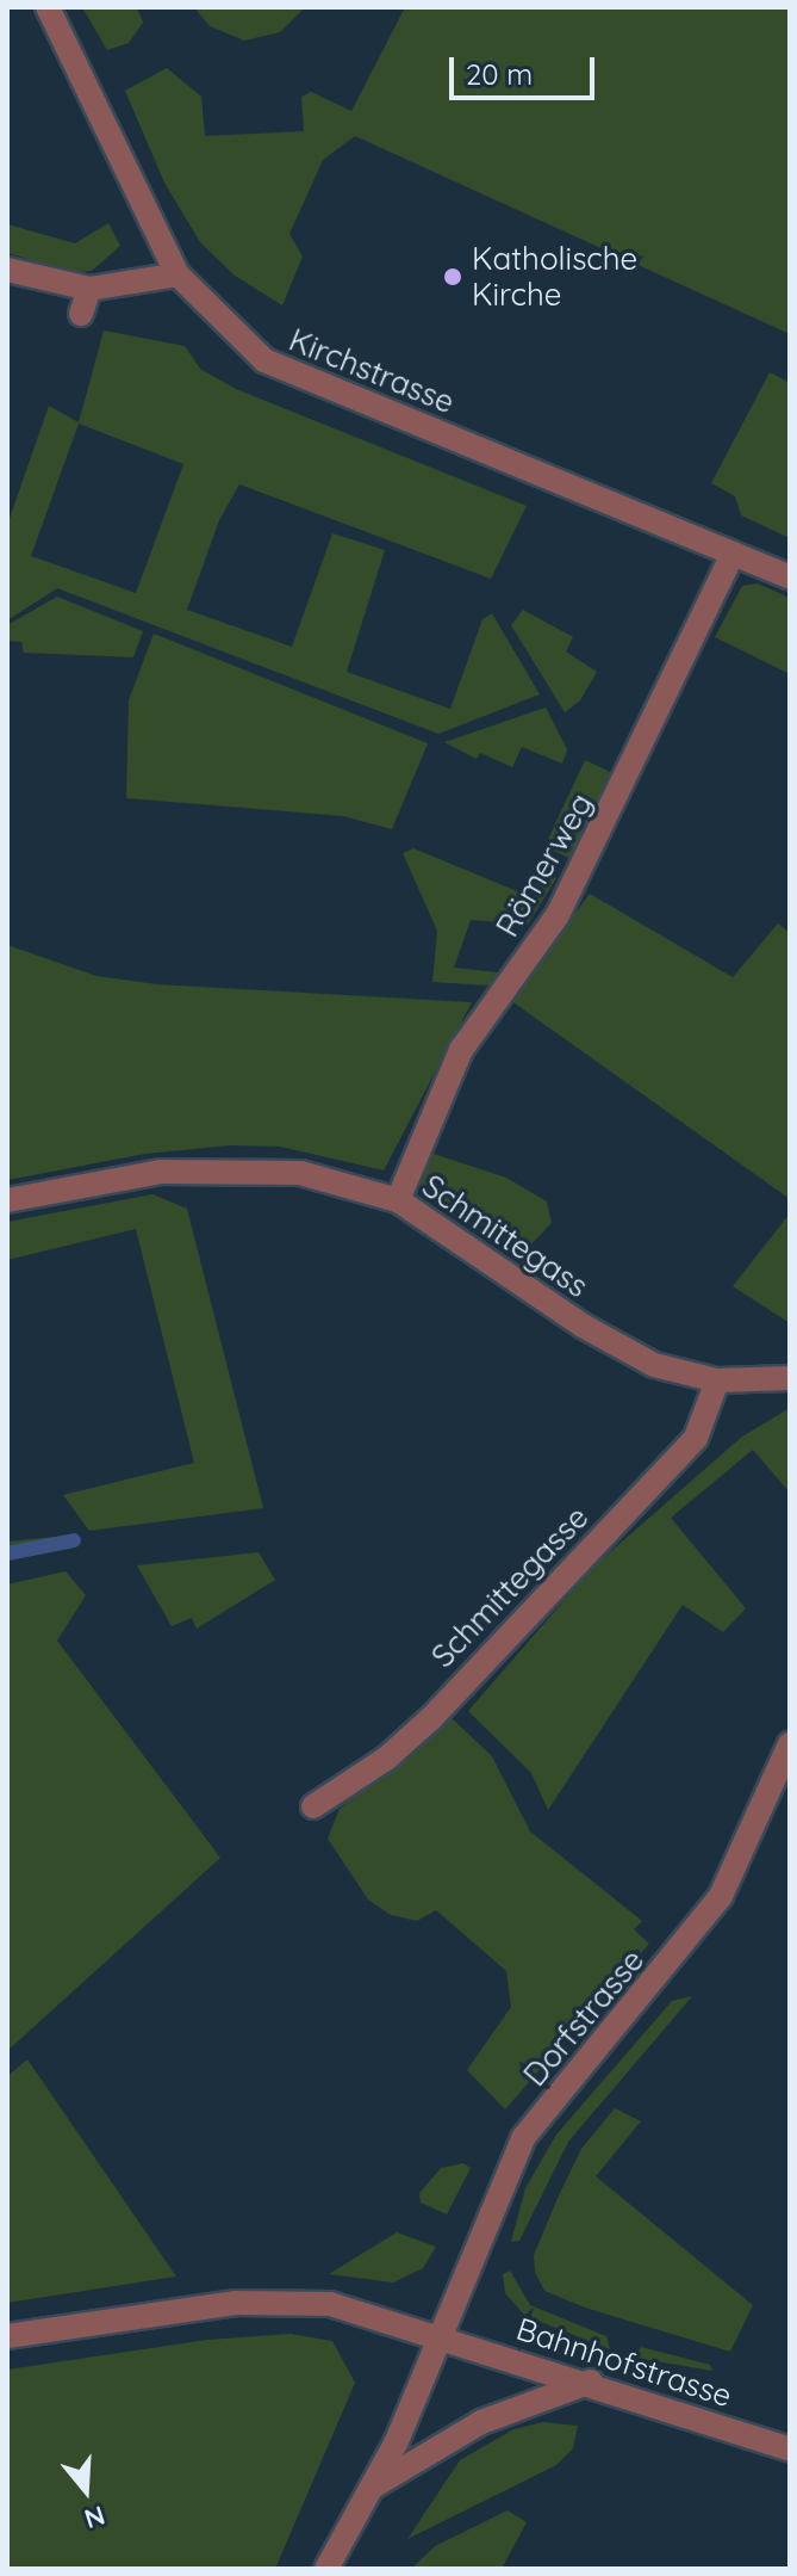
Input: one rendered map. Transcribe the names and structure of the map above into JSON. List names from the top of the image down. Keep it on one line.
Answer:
{"streets":{"street":["Kirchstrasse","Römerweg","Schmittegass","Schmittegasse","Dorfstrasse","Bahnhofstrasse"]},"crossings":[["Kirchstrasse","Römerweg"],["Römerweg","Schmittegass"],["Schmittegass","Schmittegasse"],["Dorfstrasse","Bahnhofstrasse"]],"places":["Katholische Kirche"],"scale_bar":"20 m","north":"bottom"}
